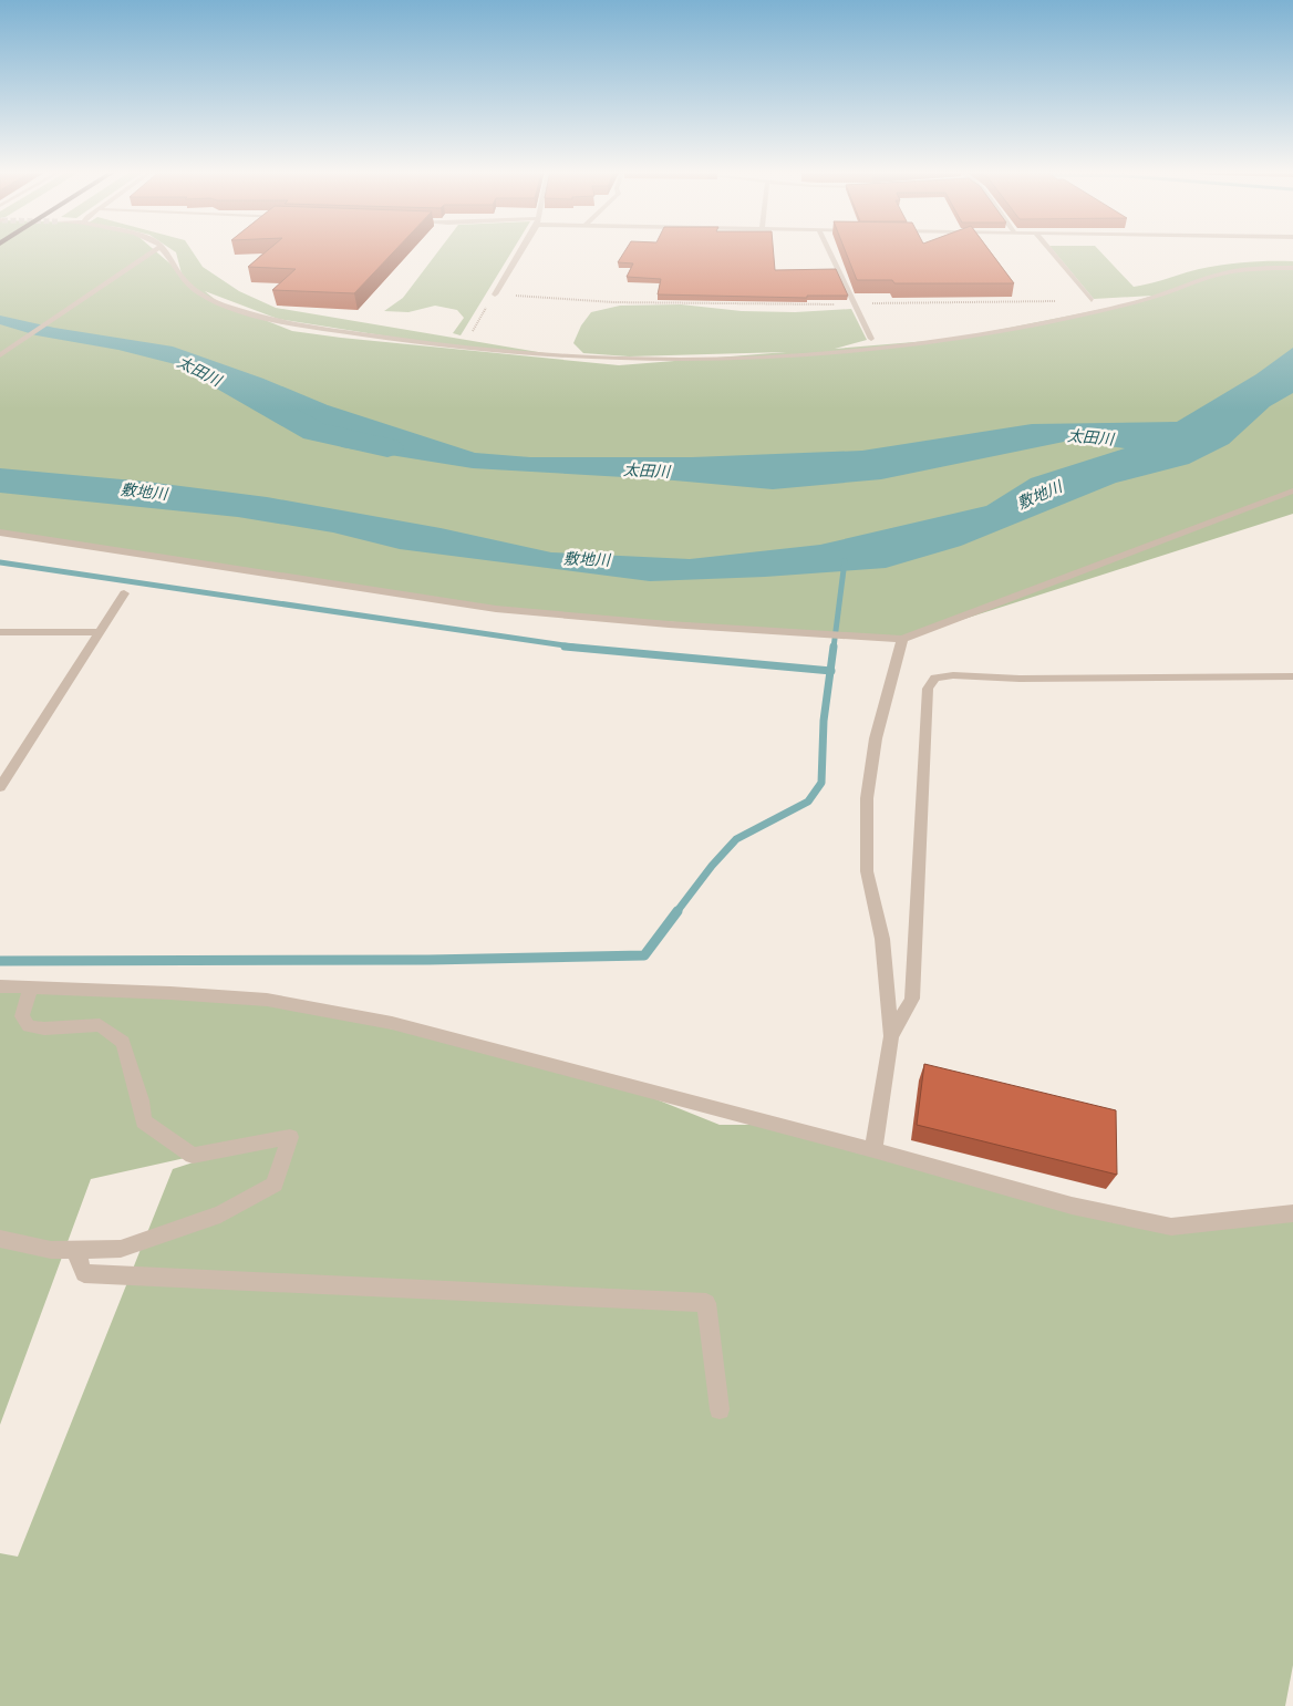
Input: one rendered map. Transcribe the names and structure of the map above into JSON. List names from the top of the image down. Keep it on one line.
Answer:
{"water":["太田川","敷地川"]}
